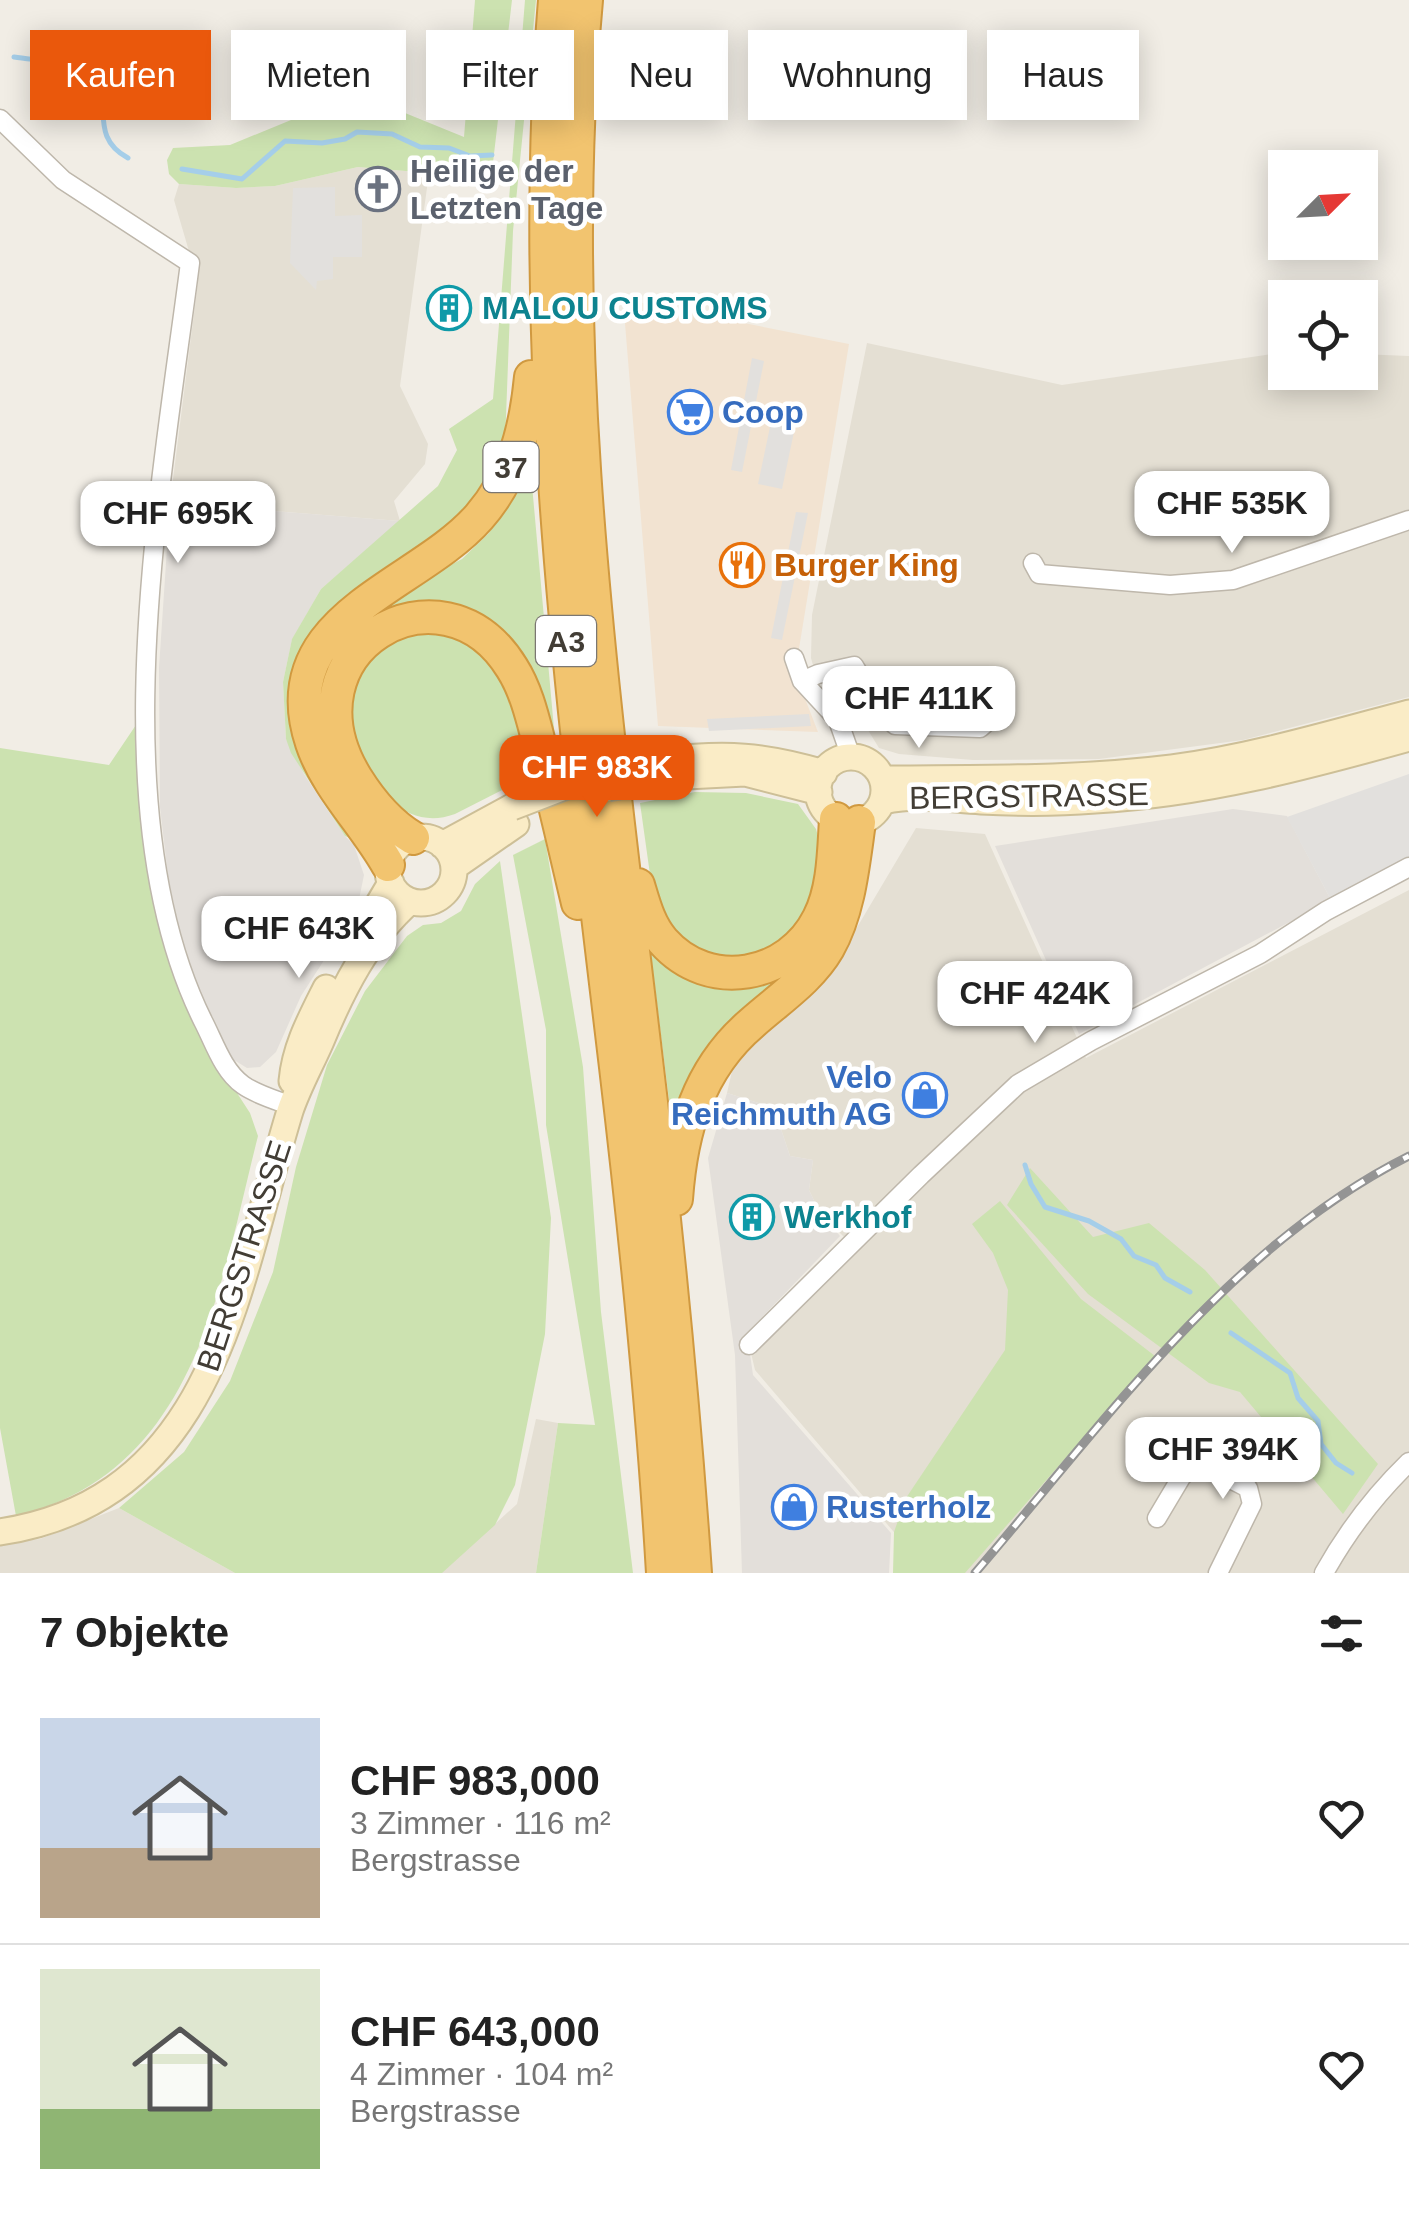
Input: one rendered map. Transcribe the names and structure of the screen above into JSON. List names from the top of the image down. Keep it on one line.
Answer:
{"streets":{"highway":["37","A3"],"main road":["BERGSTRASSE"]},"crossings":[["37","A3"],["37","BERGSTRASSE"]],"places":{"church":["Heilige der Letzten Tage"],"building":["MALOU CUSTOMS","Werkhof"],"supermarket":["Coop"],"restaurant":["Burger King"],"shop":["Velo Reichmuth AG","Rusterholz"]},"north":"top right","page":{"chip":["Kaufen","Mieten","Filter","Neu","Wohnung","Haus"],"price":["CHF 535K","CHF 695K","CHF 411K","CHF 983K","CHF 643K","CHF 424K","CHF 394K"],"heading":"7 Objekte","list":[{"name":"CHF 983,000","note":"3 Zimmer · 116 m² · Bergstrasse"},{"name":"CHF 643,000","note":"4 Zimmer · 104 m² · Bergstrasse"}]}}
